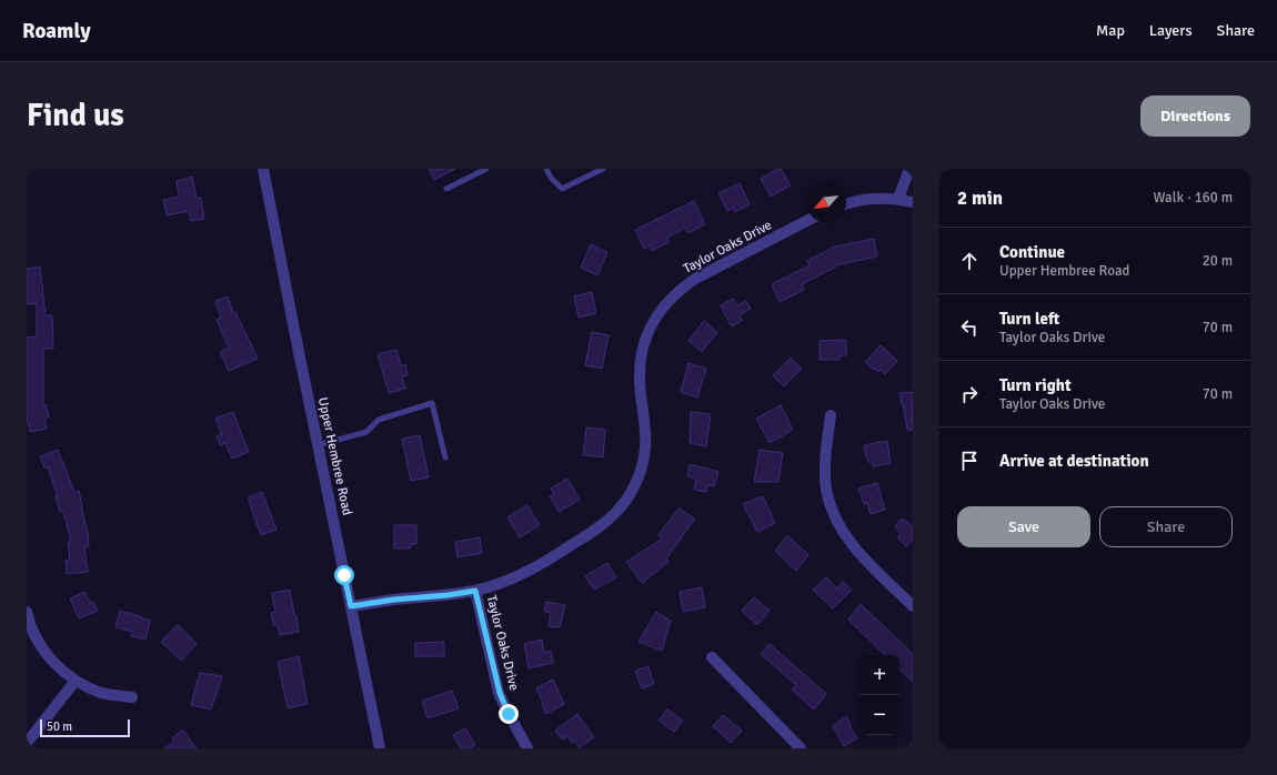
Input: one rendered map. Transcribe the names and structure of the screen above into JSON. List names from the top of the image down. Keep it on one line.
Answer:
{"streets":{"street":["Taylor Oaks Drive","Upper Hembree Road"]},"crossings":[["Taylor Oaks Drive","Upper Hembree Road"]],"scale_bar":"50 m","north":"bottom left","page":{"header":"Roamly","nav":["Map","Layers","Share"],"buttons":["Directions",["Save","Share"]],"title":"Find us","heading":["2 min","Walk · 160 m"],"list":[["Continue","Upper Hembree Road","20 m"],["Turn left","Taylor Oaks Drive","70 m"],["Turn right","Taylor Oaks Drive","70 m"],"Arrive at destination"],"map_buttons":["+","−"],"scale":"50 m"}}
